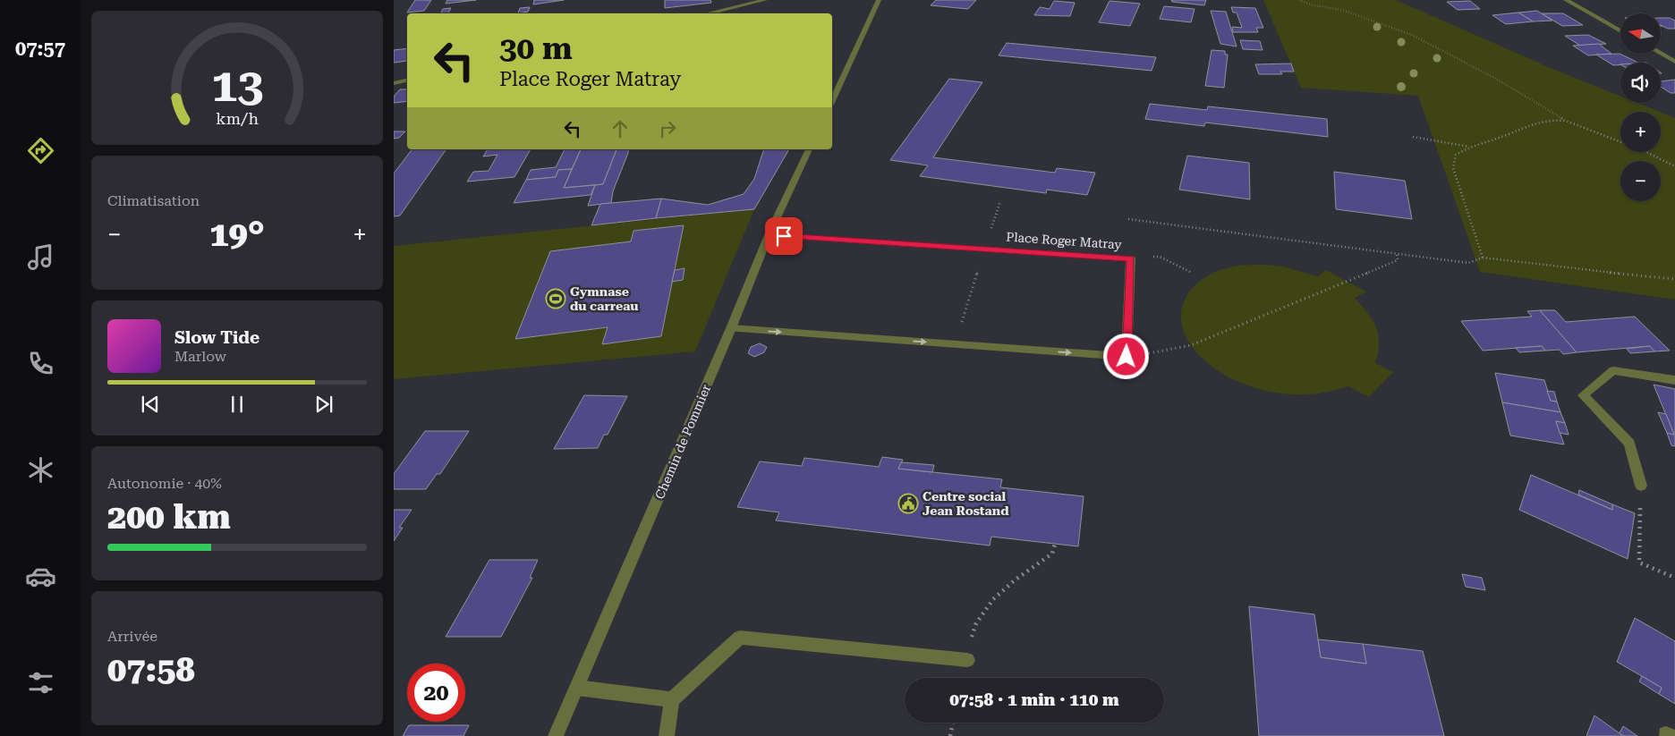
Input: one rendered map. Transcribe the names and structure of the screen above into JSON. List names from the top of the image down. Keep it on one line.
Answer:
{"streets":{"street":["Place Roger Matray","Chemin de Pommier"]},"crossings":[["Place Roger Matray","Chemin de Pommier"]],"places":{"sports":["Gymnase du carreau"],"public building":["Centre social Jean Rostand"]},"north":"left","page":{"tabs":"07:57","map_buttons":["+","−"],"turn":["30 m","Place Roger Matray"],"tile":["Climatisation",["Autonomie · 40%","200 km"],["Arrivée","07:58"]],"heat":["−","19°","+"],"song":["Slow Tide","Marlow"],"limit":"20","trip":"07:58 · 1 min · 110 m","gauge":["13","km/h"]}}
